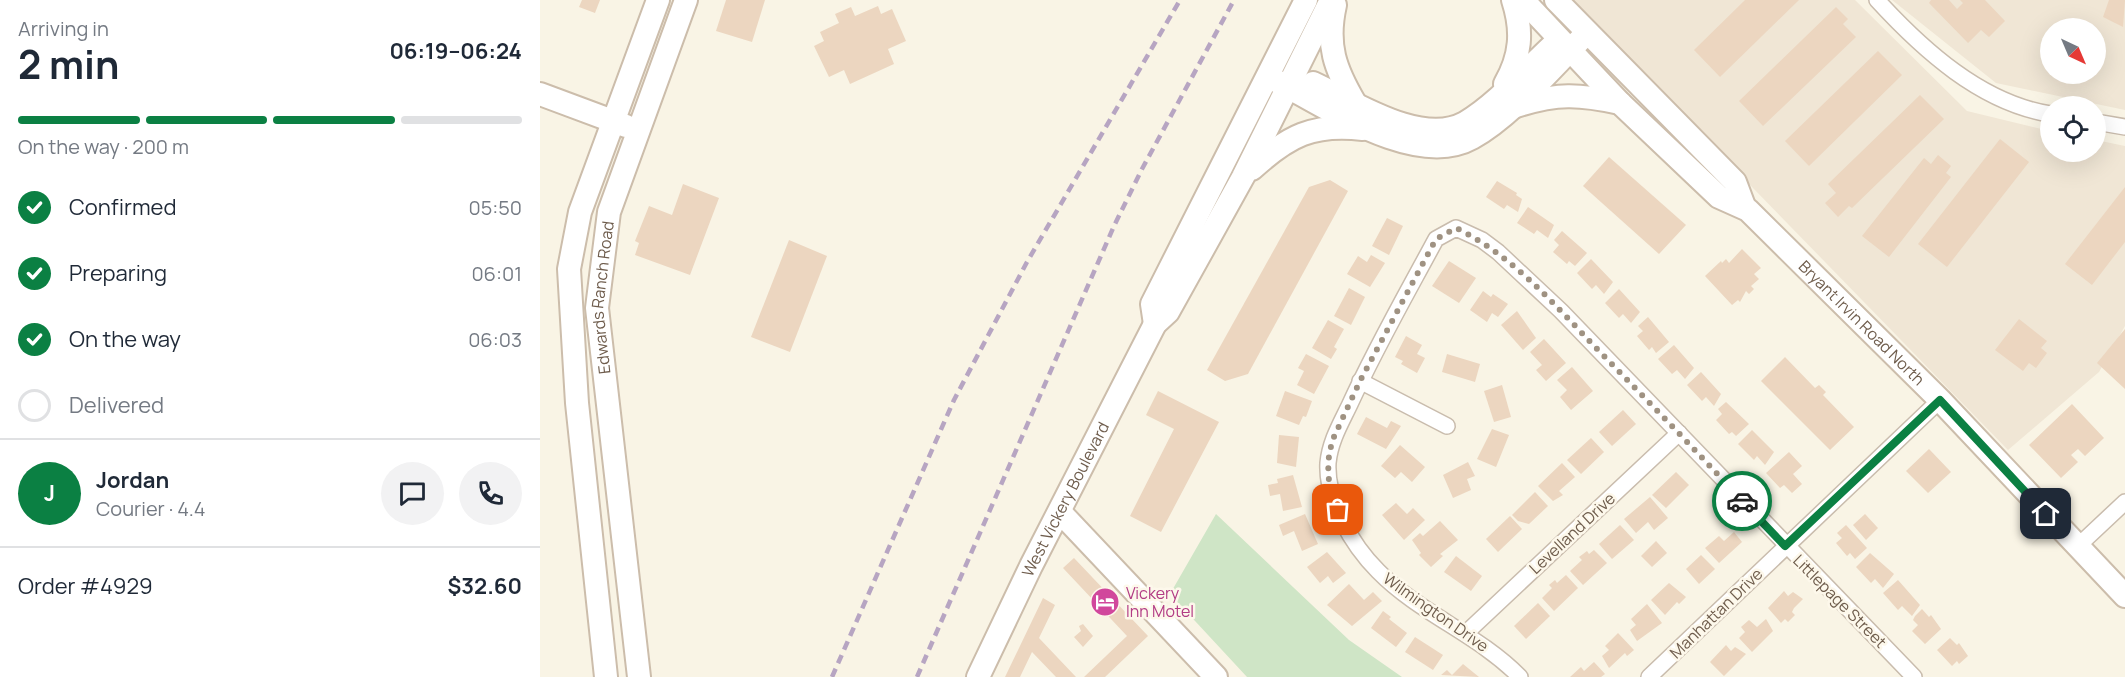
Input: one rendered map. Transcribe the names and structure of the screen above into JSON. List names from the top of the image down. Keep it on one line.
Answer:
{"streets":{"main road":["Edwards Ranch Road","Bryant Irvin Road North","West Vickery Boulevard"],"street":["Levelland Drive","Littlepage Street","Wilmington Drive","Manhattan Drive"]},"crossings":[["Bryant Irvin Road North","Manhattan Drive"],["Levelland Drive","Littlepage Street"],["Levelland Drive","Wilmington Drive"],["Littlepage Street","Wilmington Drive"],["Littlepage Street","Manhattan Drive"]],"places":{"hotel":["Vickery Inn Motel"]},"north":"bottom right","page":{"heading":["2 min","Arriving in","06:19–06:24"],"panel":["Jordan","Courier · 4.4","Order #4929","$32.60"],"bar":"On the way · 200 m","list":[["Confirmed","05:50"],["Preparing","06:01"],["On the way","06:03"],"Delivered"],"round":"J"}}
